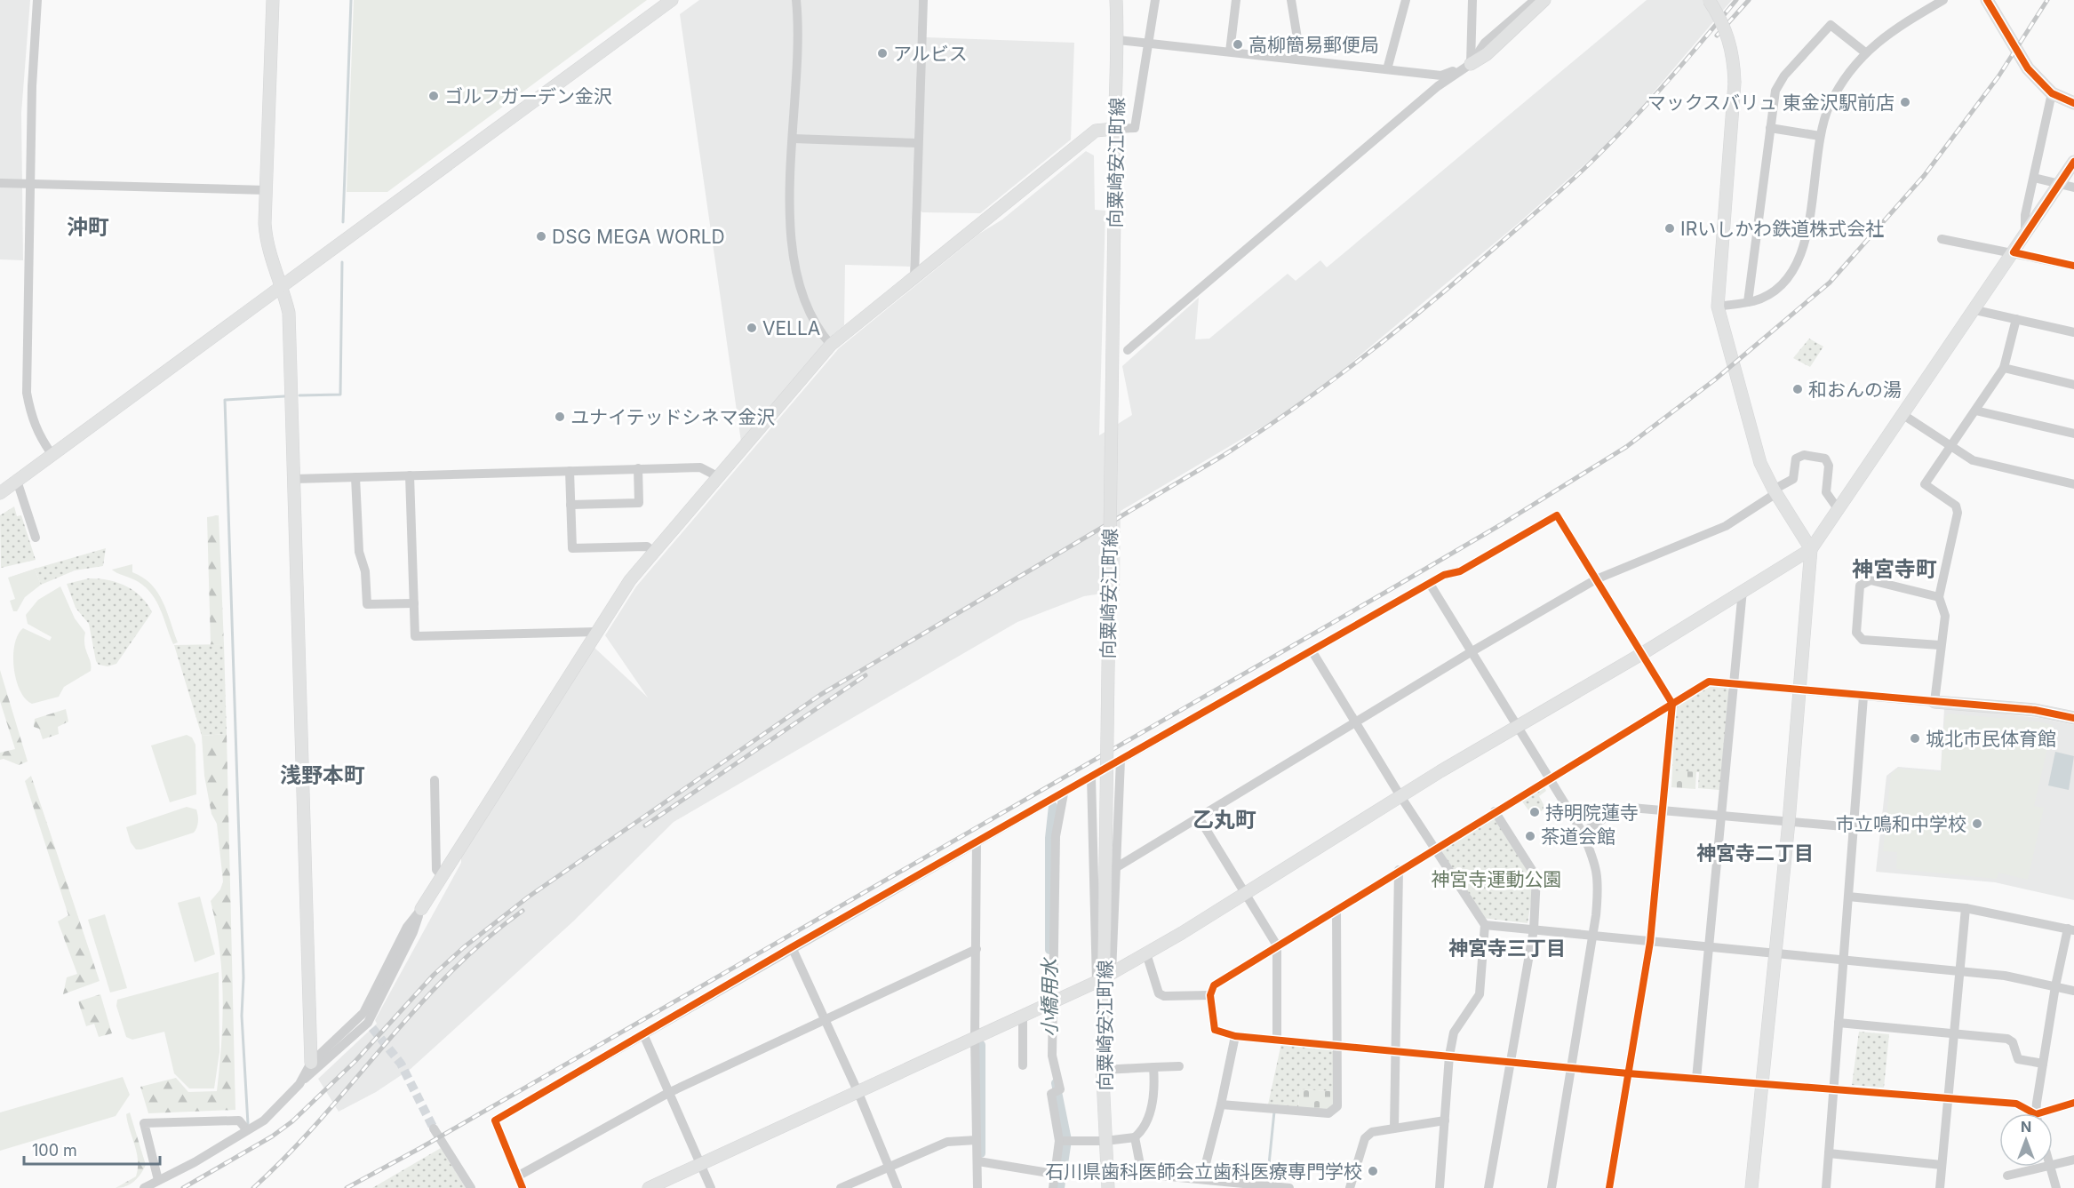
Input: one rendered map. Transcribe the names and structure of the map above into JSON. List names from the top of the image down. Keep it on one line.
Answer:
{"streets":{"street":["向粟崎安江町線"]},"districts":["沖町","神宮寺町","浅野本町","乙丸町","神宮寺二丁目","神宮寺三丁目"],"water":["小橋用水"],"parks":["神宮寺運動公園"],"places":["高柳簡易郵便局","アルビス","ゴルフガーデン金沢","マックスバリュ 東金沢駅前店","IRいしかわ鉄道株式会社","DSG MEGA WORLD","VELLA","和おんの湯","ユナイテッドシネマ金沢","城北市民体育館","持明院蓮寺","市立鳴和中学校","茶道会館","石川県歯科医師会立歯科医療専門学校"],"scale_bar":"100 m","north":"top"}
